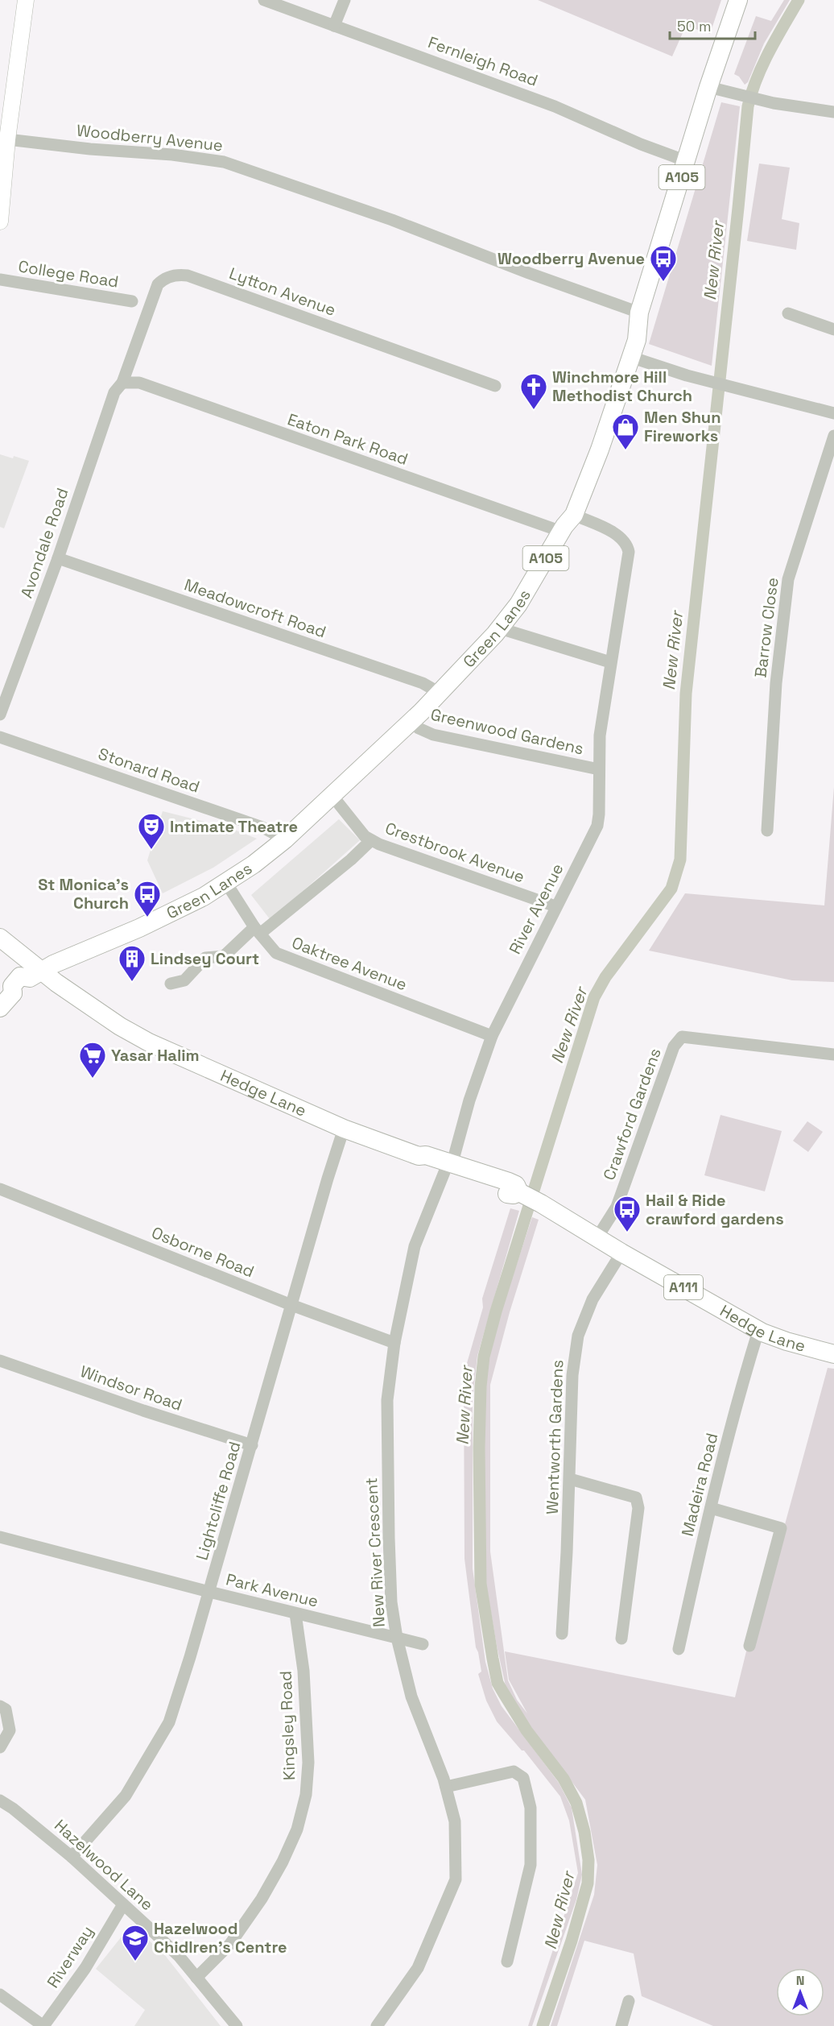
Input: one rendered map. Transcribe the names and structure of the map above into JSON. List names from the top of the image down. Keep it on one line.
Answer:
{"streets":{"main road":["A105","Green Lanes","Hedge Lane","A111"],"street":["Fernleigh Road","Woodberry Avenue","College Road","Lytton Avenue","Eaton Park Road","Avondale Road","Meadowcroft Road","Barrow Close","Greenwood Gardens","Stonard Road","Crestbrook Avenue","River Avenue","Oaktree Avenue","Crawford Gardens","Osborne Road","Windsor Road","Wentworth Gardens","Madeira Road","Lightcliffe Road","New River Crescent","Park Avenue","Kingsley Road","Hazelwood Lane","Riverway"]},"crossings":[["Fernleigh Road","Green Lanes"],["Woodberry Avenue","Green Lanes"],["Lytton Avenue","Eaton Park Road"],["Lytton Avenue","Avondale Road"],["Eaton Park Road","Avondale Road"],["Eaton Park Road","Green Lanes"],["Avondale Road","Meadowcroft Road"],["Meadowcroft Road","Green Lanes"],["Green Lanes","Greenwood Gardens"],["Green Lanes","Stonard Road"],["Green Lanes","Crestbrook Avenue"],["Green Lanes","River Avenue"],["Green Lanes","Oaktree Avenue"],["Green Lanes","Hedge Lane"],["Green Lanes","A111"],["Greenwood Gardens","River Avenue"],["Crestbrook Avenue","River Avenue"],["River Avenue","Oaktree Avenue"],["River Avenue","Hedge Lane"],["River Avenue","New River Crescent"],["Hedge Lane","Crawford Gardens"],["Hedge Lane","A111"],["Hedge Lane","Wentworth Gardens"],["Hedge Lane","Madeira Road"],["Hedge Lane","Lightcliffe Road"],["Hedge Lane","New River Crescent"],["Osborne Road","Lightcliffe Road"],["Osborne Road","New River Crescent"],["Windsor Road","Lightcliffe Road"],["Lightcliffe Road","Park Avenue"],["Lightcliffe Road","Hazelwood Lane"],["New River Crescent","Park Avenue"],["Park Avenue","Kingsley Road"],["Kingsley Road","Hazelwood Lane"],["Hazelwood Lane","Riverway"]],"water":["New River"],"places":{"bus stop":["Woodberry Avenue","St Monica's Church","Hail & Ride crawford gardens"],"church":["Winchmore Hill Methodist Church"],"shop":["Men Shun Fireworks"],"theatre":["Intimate Theatre"],"building":["Lindsey Court"],"supermarket":["Yasar Halim"],"school or university":["Hazelwood Chidlren's Centre"]},"scale_bar":"50 m","north":"top"}
